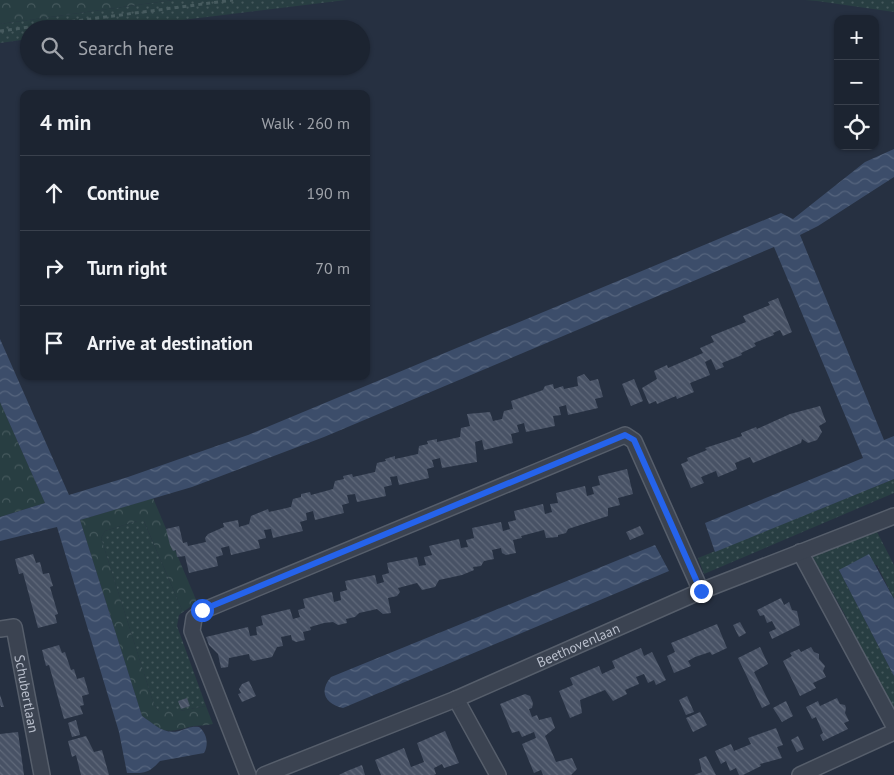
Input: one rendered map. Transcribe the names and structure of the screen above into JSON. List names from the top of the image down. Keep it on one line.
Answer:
{"streets":{"street":["Beethovenlaan","Schubertlaan"]},"page":{"map_buttons":["+","−"],"search":"Search here","heading":["4 min","Walk · 260 m"],"list":[["Continue","190 m"],["Turn right","70 m"],"Arrive at destination"]}}
